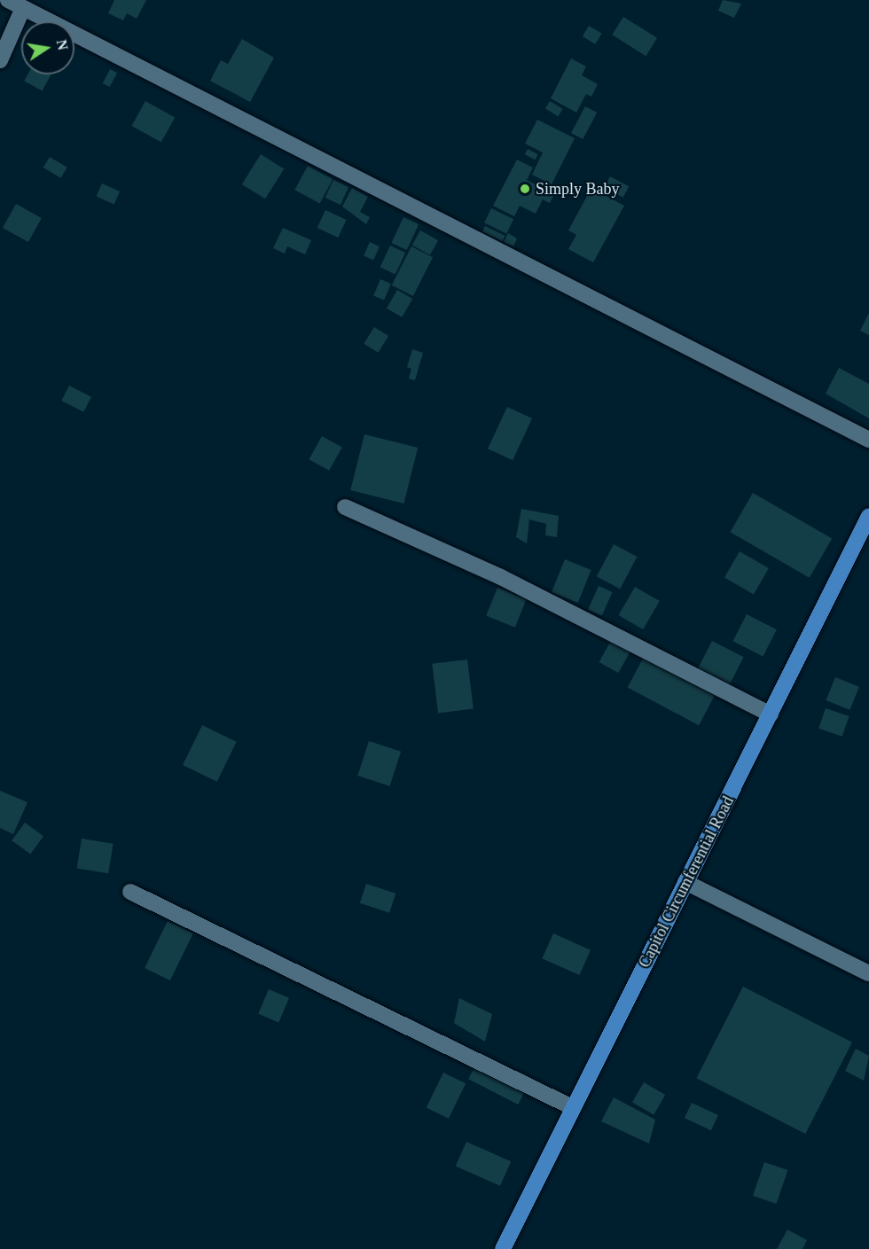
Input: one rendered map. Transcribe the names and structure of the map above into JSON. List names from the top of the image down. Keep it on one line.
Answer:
{"streets":{"main road":["Capitol Circumferential Road"]},"places":["Simply Baby"],"north":"right"}
